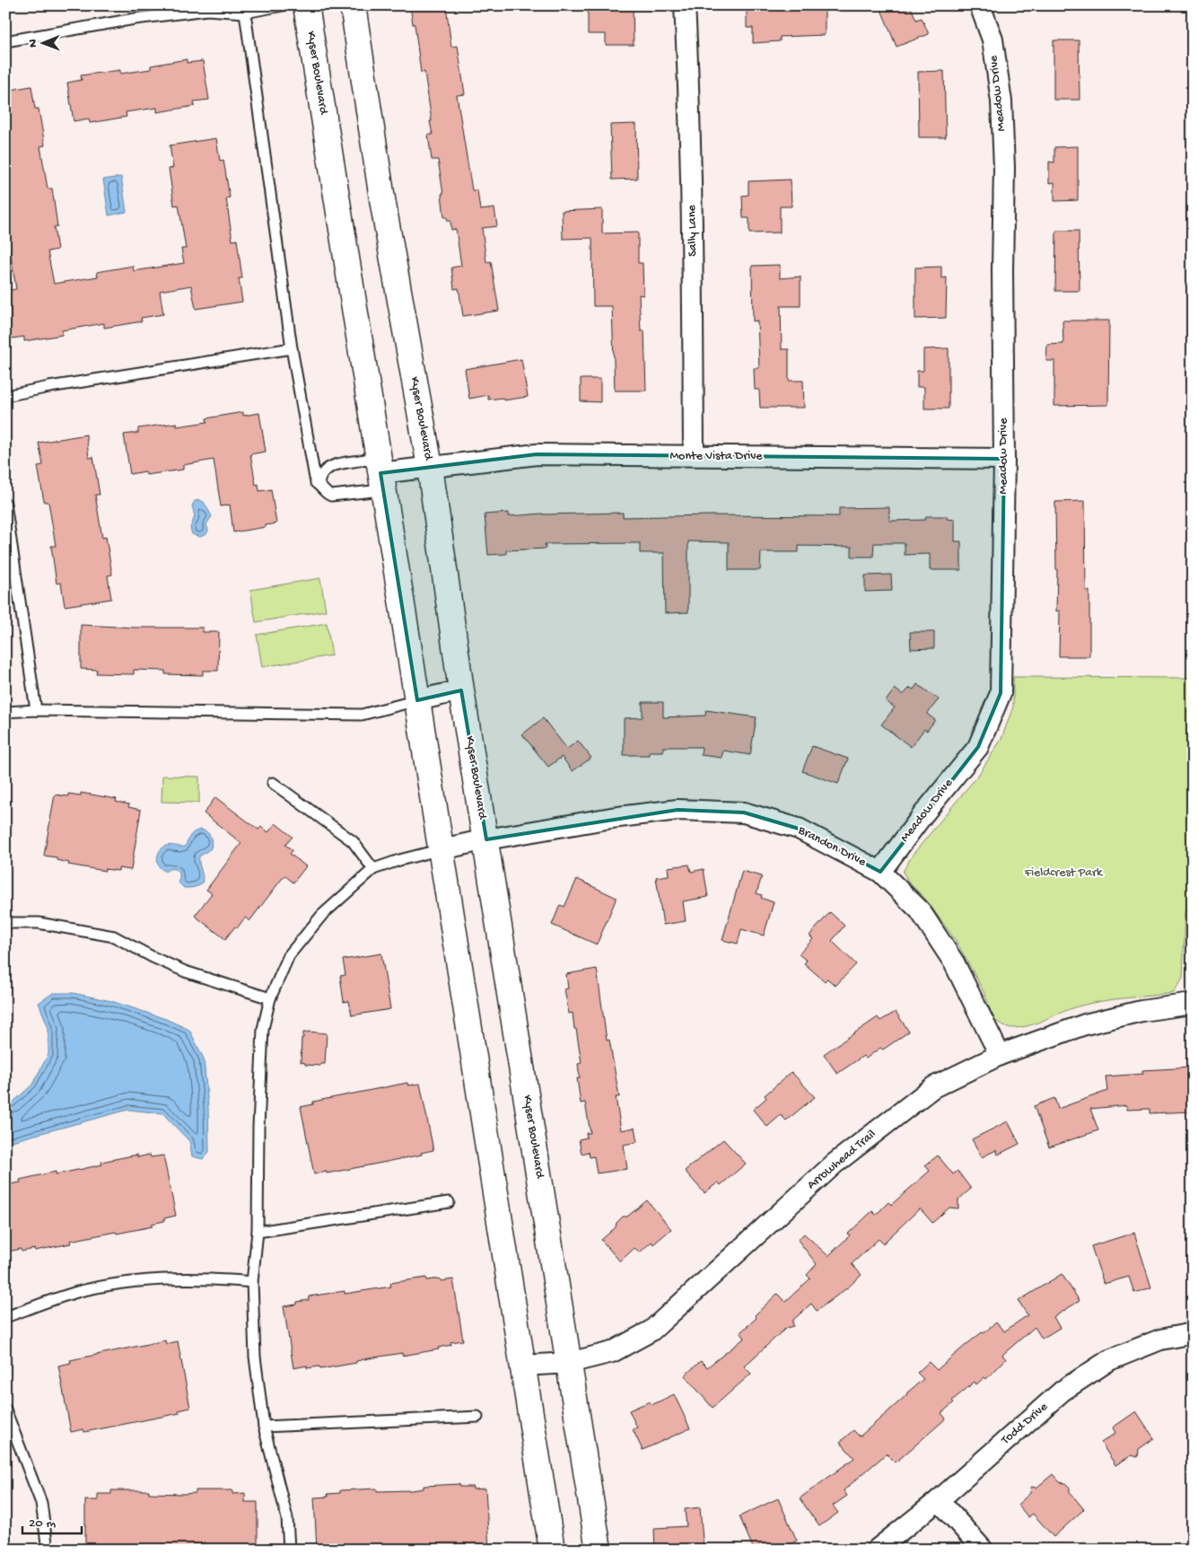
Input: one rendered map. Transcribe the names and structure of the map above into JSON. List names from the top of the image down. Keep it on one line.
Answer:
{"streets":{"street":["Kyser Boulevard","Meadow Drive","Sally Lane","Monte Vista Drive","Brandon Drive","Arrowhead Trail","Todd Drive"]},"crossings":[["Kyser Boulevard","Monte Vista Drive"],["Kyser Boulevard","Brandon Drive"],["Kyser Boulevard","Arrowhead Trail"],["Meadow Drive","Monte Vista Drive"],["Meadow Drive","Brandon Drive"],["Sally Lane","Monte Vista Drive"],["Brandon Drive","Arrowhead Trail"]],"parks":["Fieldcrest Park"],"scale_bar":"20 m","north":"left"}
